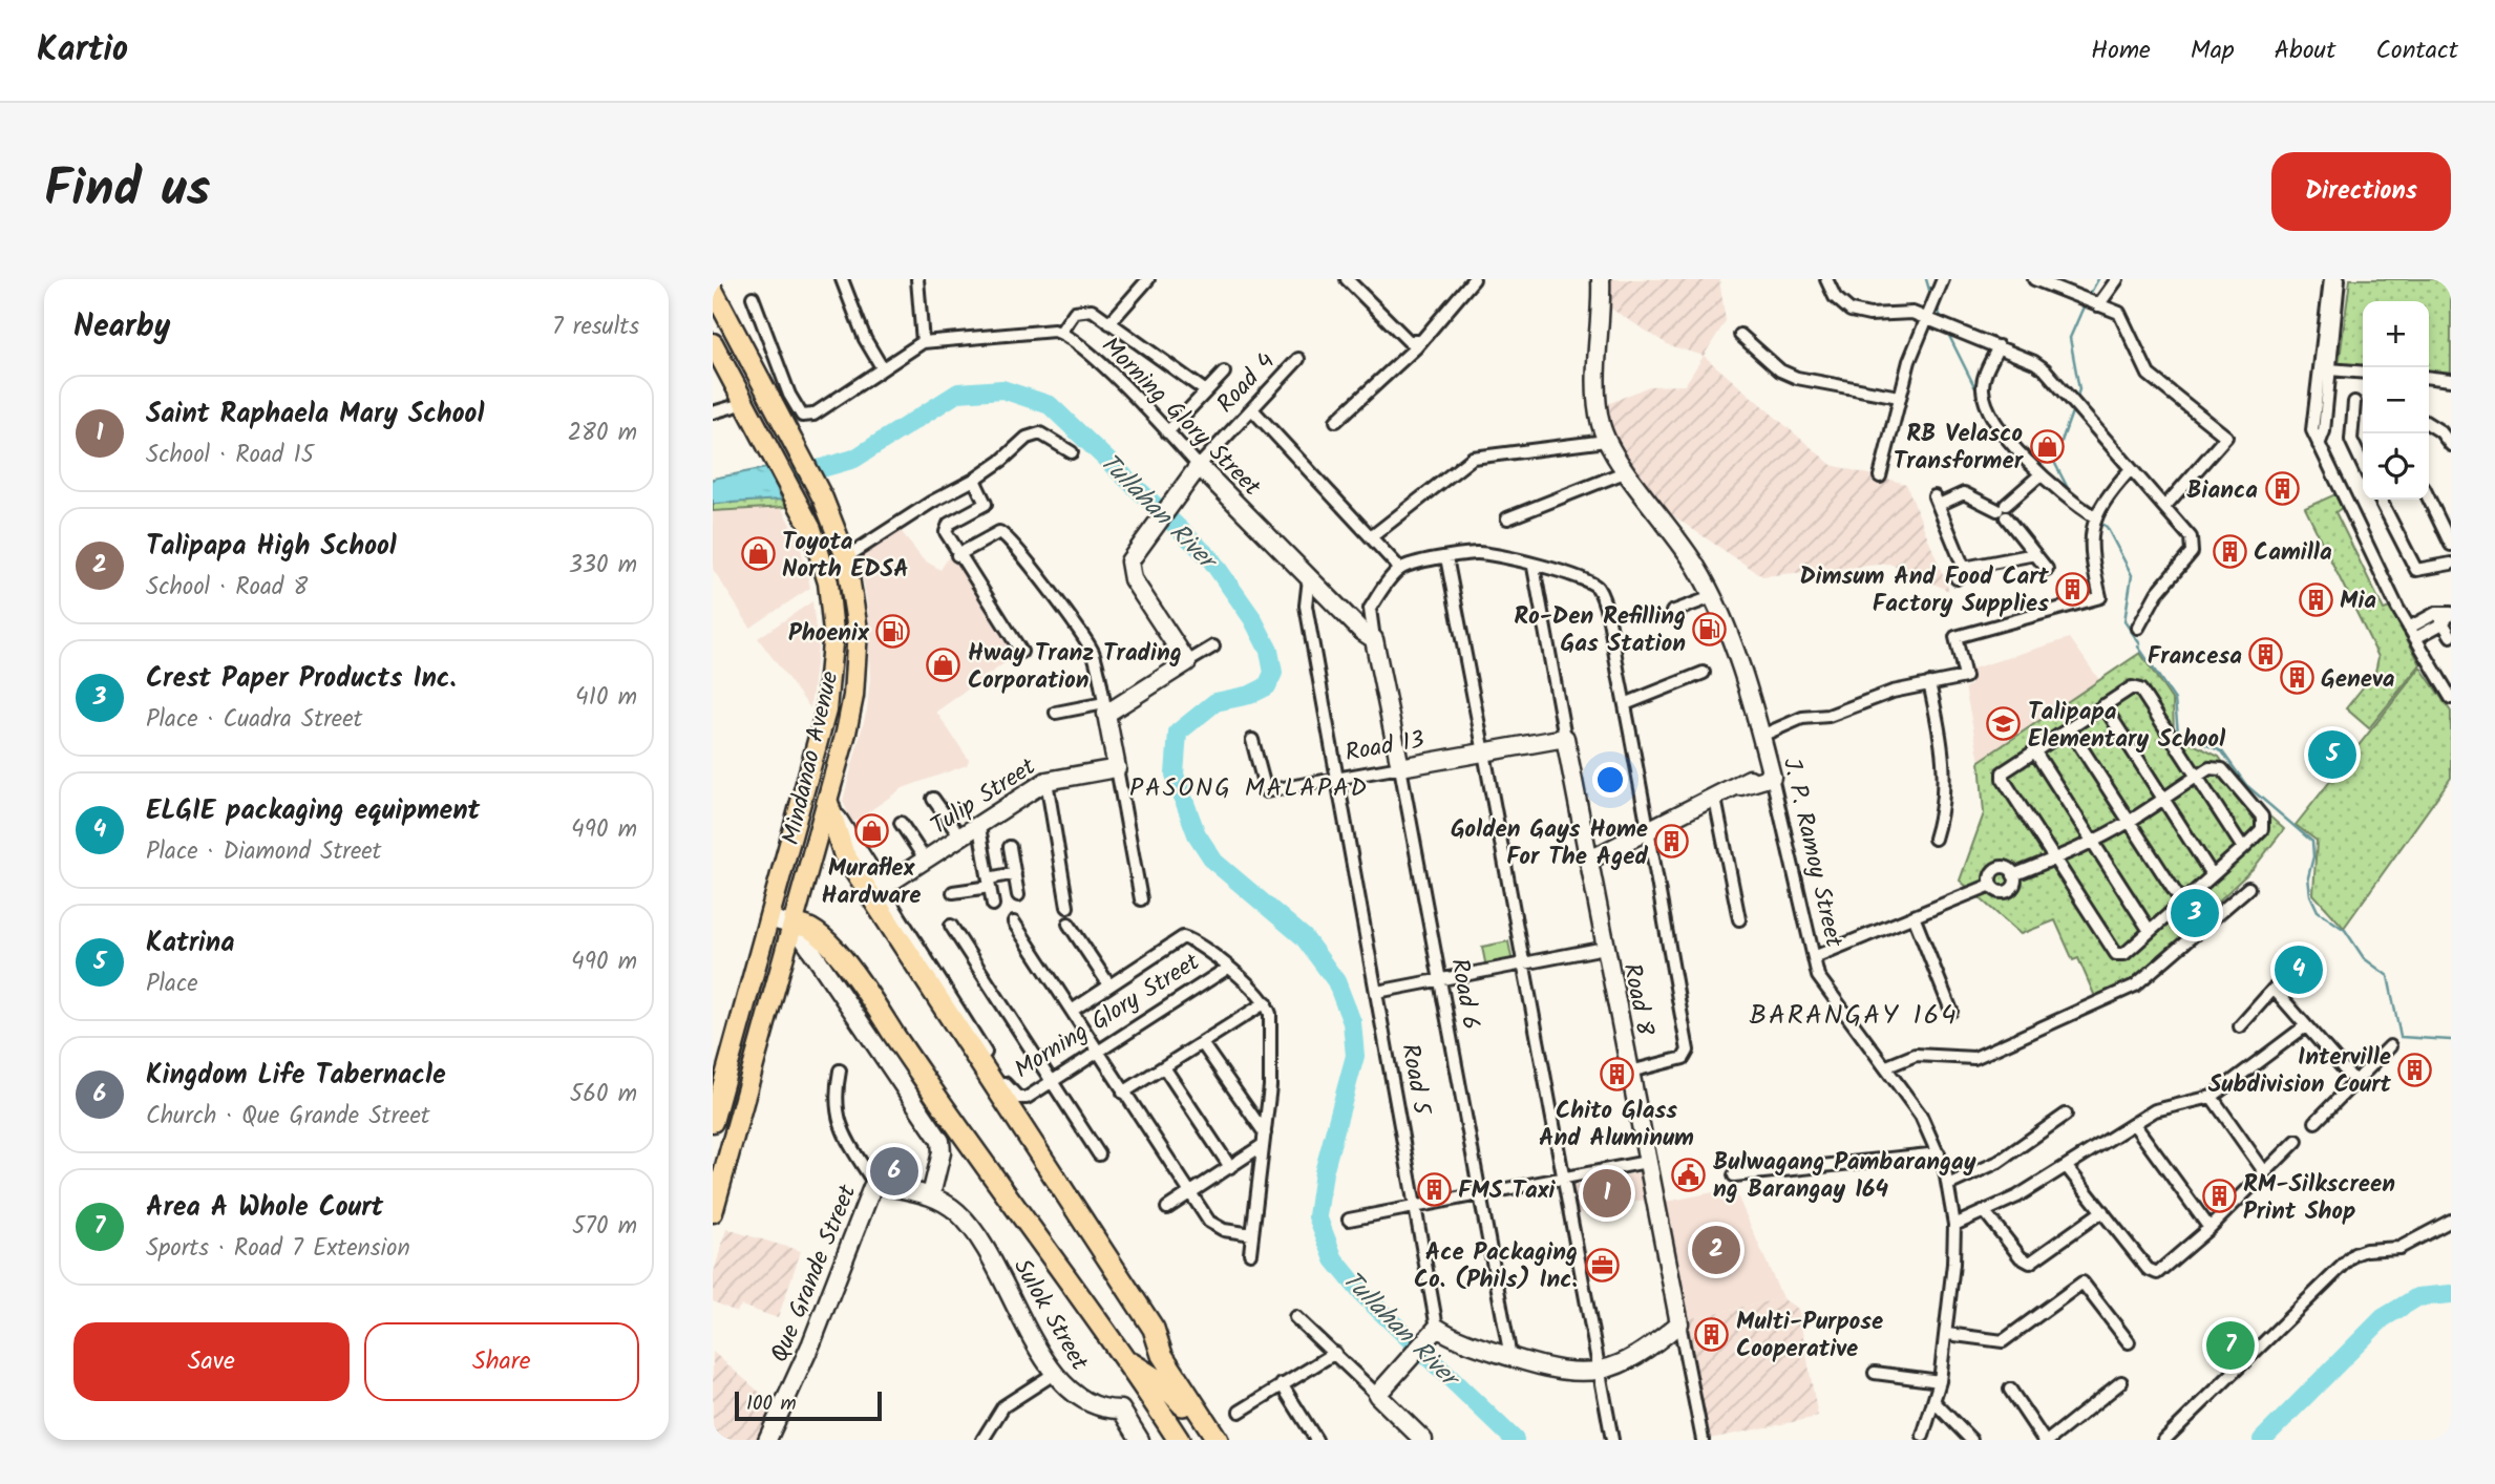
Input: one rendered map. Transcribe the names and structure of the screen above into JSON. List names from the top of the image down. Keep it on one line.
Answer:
{"streets":{"main road":["Mindanao Avenue"],"street":["Road 4","Morning Glory Street","Road 13","Tulip Street","J. P. Ramoy Street","Road 6","Road 8","Road 5","Que Grande Street","Sulok Street"]},"crossings":[["Road 4","Morning Glory Street"],["Morning Glory Street","Tulip Street"],["Morning Glory Street","Road 6"],["Morning Glory Street","Road 5"],["Road 13","Road 6"],["Road 13","Road 8"],["Road 13","Road 5"],["Que Grande Street","Sulok Street"]],"districts":["PASONG MALAPAD","BARANGAY 164"],"water":["Tullahan River"],"places":{"shop":["RB Velasco Transformer","Toyota North EDSA","Hway Tranz Trading Corporation","Muraflex Hardware"],"building":["Bianca","Camilla","Dimsum And Food Cart Factory Supplies","Mia","Francesa","Geneva","Golden Gays Home For The Aged","Interville Subdivision Court","Chito Glass And Aluminum","FMS Taxi","RM-Silkscreen Print Shop","Multi-Purpose Cooperative"],"fuel station":["Ro-Den Refilling Gas Station","Phoenix"],"school or university":["Talipapa Elementary School"],"public building":["Bulwagang Pambarangay ng Barangay 164"],"office":["Ace Packaging Co. (Phils) Inc."]},"scale_bar":"100 m","page":{"header":"Kartio","nav":["Home","Map","About","Contact"],"title":"Find us","buttons":["Directions",["Save","Share"]],"heading":["Nearby","7 results"],"map_buttons":["+","−"],"list":[{"mark":"1","name":"Saint Raphaela Mary School","note":"School · Road 15","value":"280 m"},{"mark":"2","name":"Talipapa High School","note":"School · Road 8","value":"330 m"},{"mark":"3","name":"Crest Paper Products Inc.","note":"Place · Cuadra Street","value":"410 m"},{"mark":"4","name":"ELGIE packaging equipment","note":"Place · Diamond Street","value":"490 m"},{"mark":"5","name":"Katrina","note":"Place","value":"490 m"},{"mark":"6","name":"Kingdom Life Tabernacle","note":"Church · Que Grande Street","value":"560 m"},{"mark":"7","name":"Area A Whole Court","note":"Sports · Road 7 Extension","value":"570 m"}],"pins":["5","3","4","6","1","2","7"],"scale":"100 m"}}
